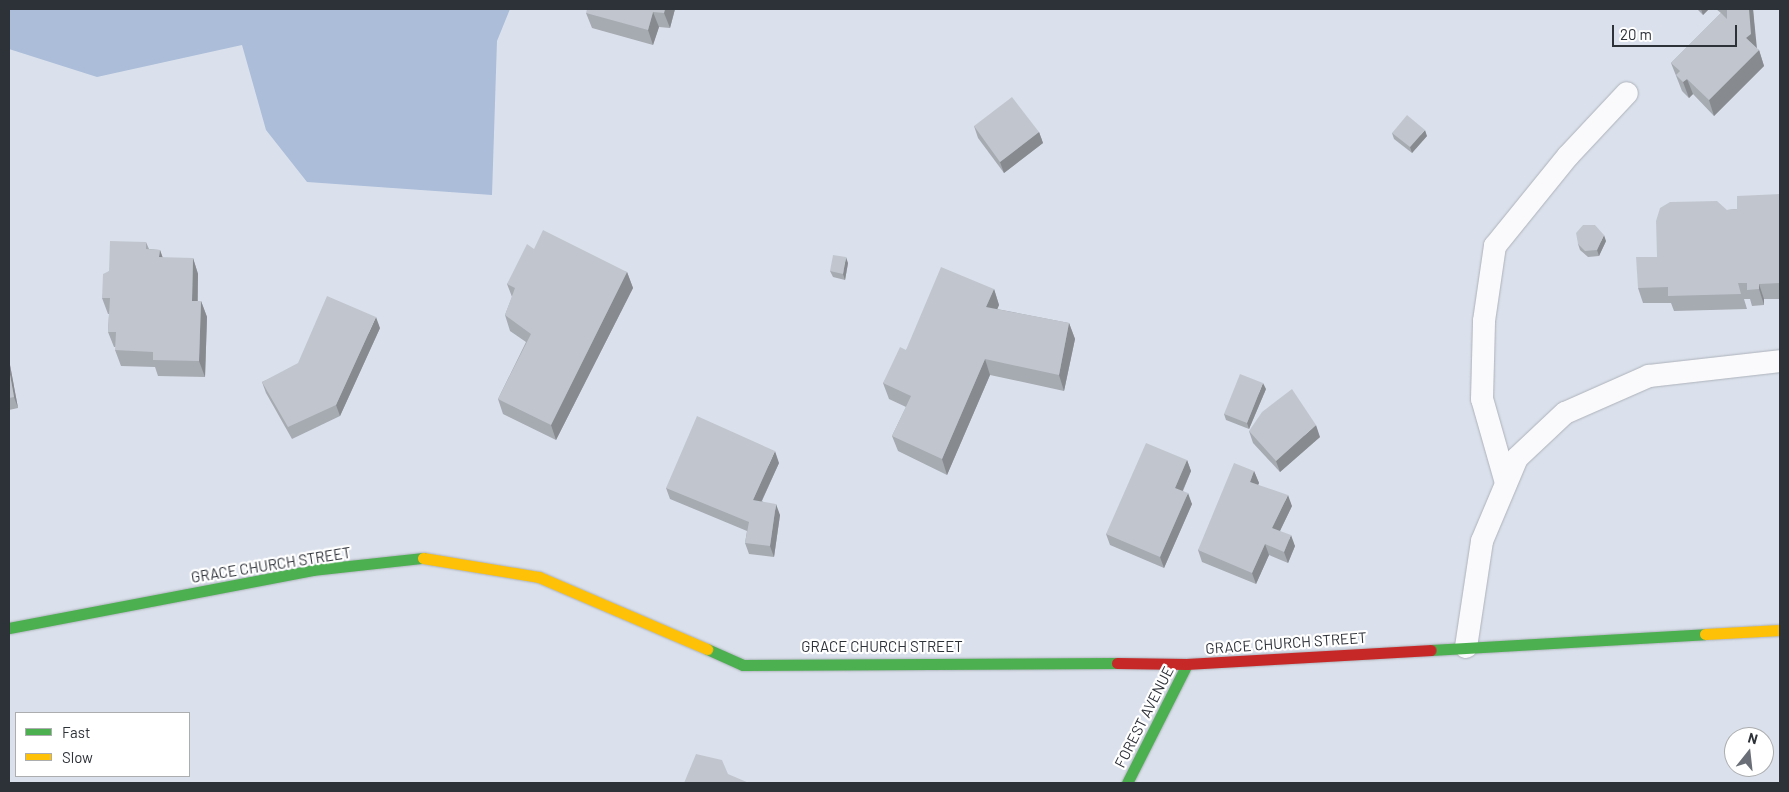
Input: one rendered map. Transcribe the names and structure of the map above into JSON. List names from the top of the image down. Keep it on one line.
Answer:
{"streets":{"street":["GRACE CHURCH STREET","FOREST AVENUE"]},"crossings":[["GRACE CHURCH STREET","FOREST AVENUE"]],"legend":["Fast","Slow"],"scale_bar":"20 m","north":"top"}
